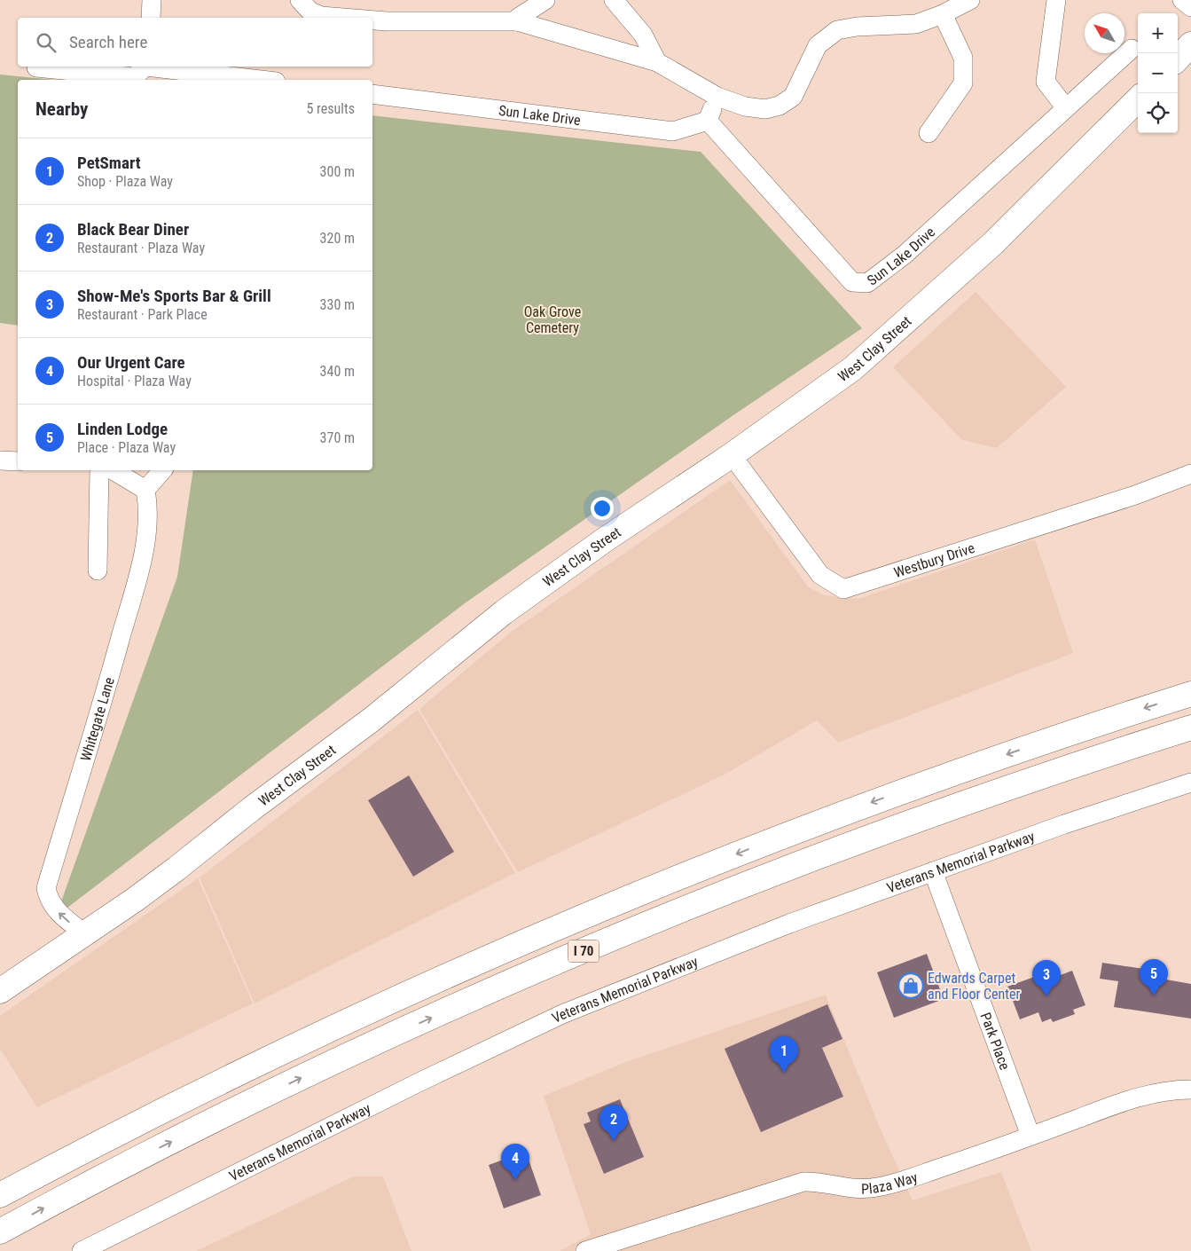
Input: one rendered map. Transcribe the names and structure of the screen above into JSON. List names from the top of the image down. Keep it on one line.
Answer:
{"streets":{"main road":["West Clay Street","I 70"],"street":["Sun Lake Drive","Westbury Drive","Whitegate Lane","Veterans Memorial Parkway","Park Place","Plaza Way"]},"crossings":[["West Clay Street","Westbury Drive"],["West Clay Street","Whitegate Lane"],["Veterans Memorial Parkway","Park Place"],["Park Place","Plaza Way"]],"one_way":["Whitegate Lane"],"parks":["Oak Grove Cemetery"],"places":{"shop":["Edwards Carpet and Floor Center"]},"north":"top left","page":{"map_buttons":["+","−"],"search":"Search here","heading":["Nearby","5 results"],"list":[{"mark":"1","name":"PetSmart","note":"Shop · Plaza Way","value":"300 m"},{"mark":"2","name":"Black Bear Diner","note":"Restaurant · Plaza Way","value":"320 m"},{"mark":"3","name":"Show-Me's Sports Bar & Grill","note":"Restaurant · Park Place","value":"330 m"},{"mark":"4","name":"Our Urgent Care","note":"Hospital · Plaza Way","value":"340 m"},{"mark":"5","name":"Linden Lodge","note":"Place · Plaza Way","value":"370 m"}],"pins":["5","3","1","2","4"]}}
